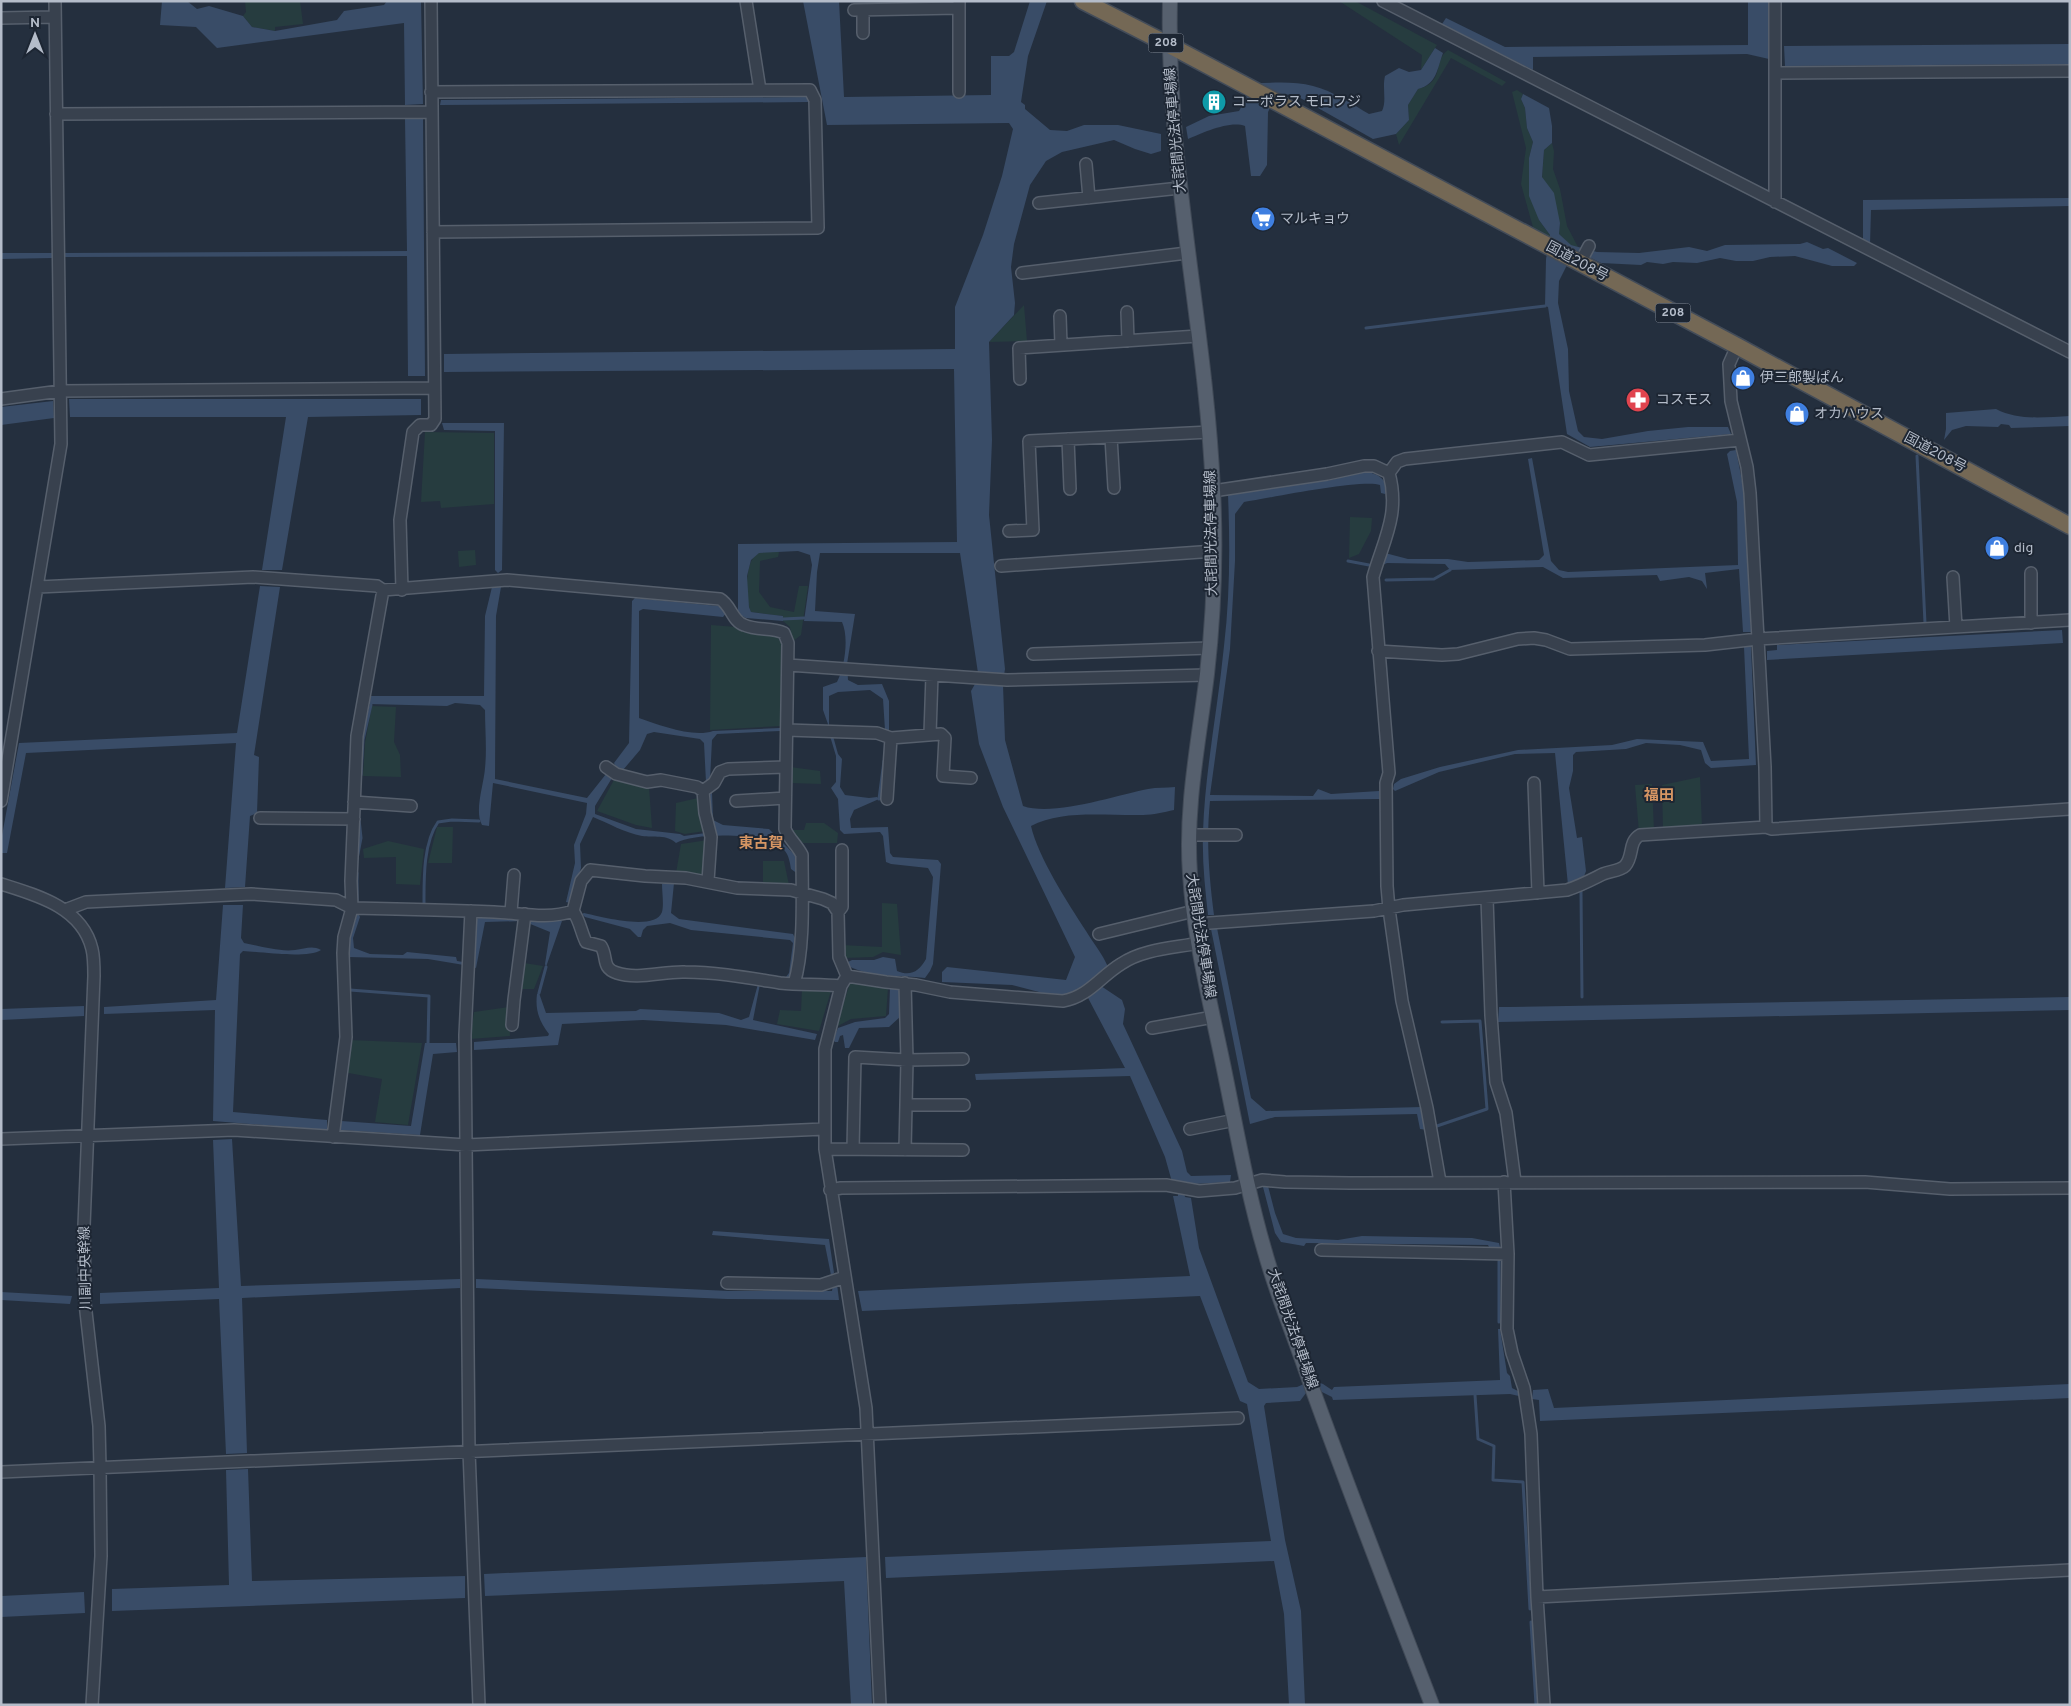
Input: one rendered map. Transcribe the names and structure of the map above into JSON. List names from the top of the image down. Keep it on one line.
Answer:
{"streets":{"highway":["208","国道208号"],"main road":["大詫間光法停車場線"],"street":["川副中央幹線"]},"crossings":[["大詫間光法停車場線","国道208号"]],"districts":["福田","東古賀"],"places":{"building":["コーポラス モロフジ"],"supermarket":["マルキョウ"],"shop":["伊三郎製ぱん","オカハウス","dig"],"pharmacy":["コスモス"]},"north":"top"}
